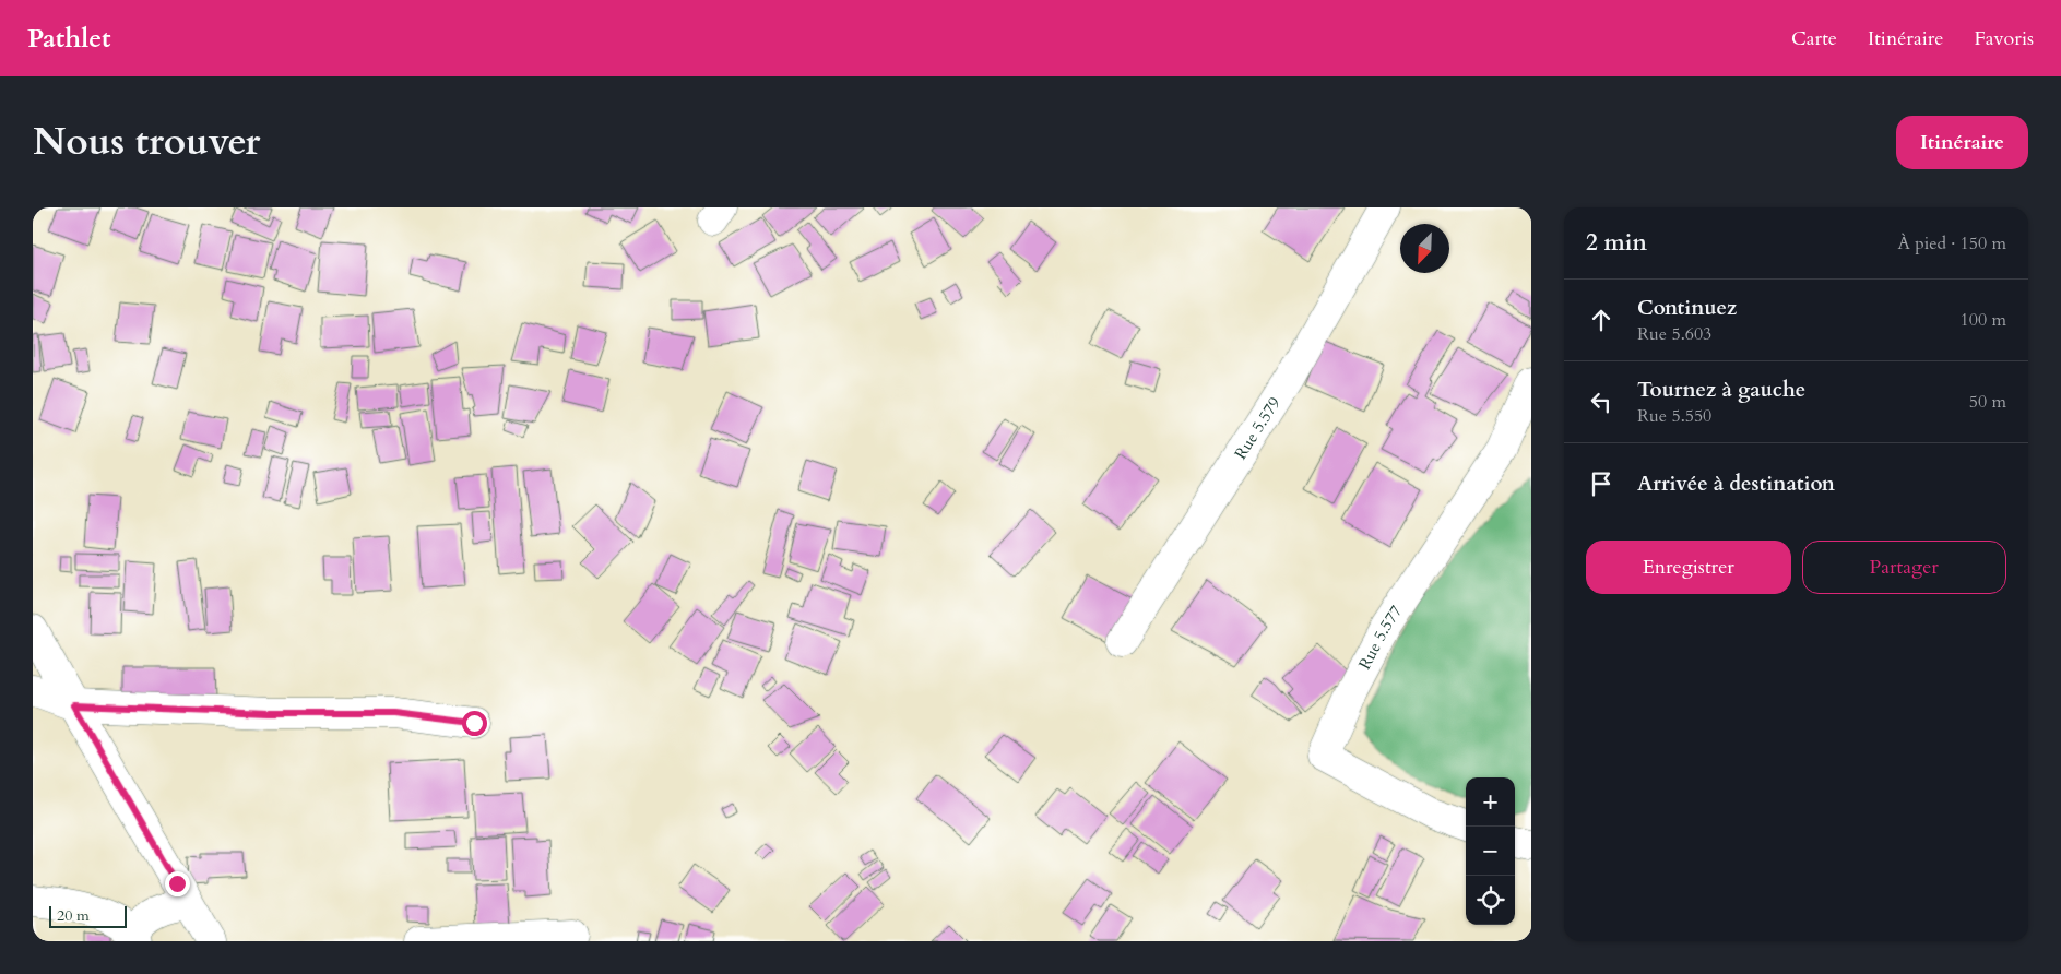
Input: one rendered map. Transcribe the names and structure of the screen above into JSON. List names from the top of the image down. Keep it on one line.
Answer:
{"streets":{"street":["Rue 5.579","Rue 5.577"]},"scale_bar":"20 m","north":"bottom left","page":{"header":"Pathlet","nav":["Carte","Itinéraire","Favoris"],"title":"Nous trouver","buttons":["Itinéraire",["Enregistrer","Partager"]],"heading":["2 min","À pied · 150 m"],"list":[["Continuez","Rue 5.603","100 m"],["Tournez à gauche","Rue 5.550","50 m"],"Arrivée à destination"],"map_buttons":["+","−"],"scale":"20 m"}}
